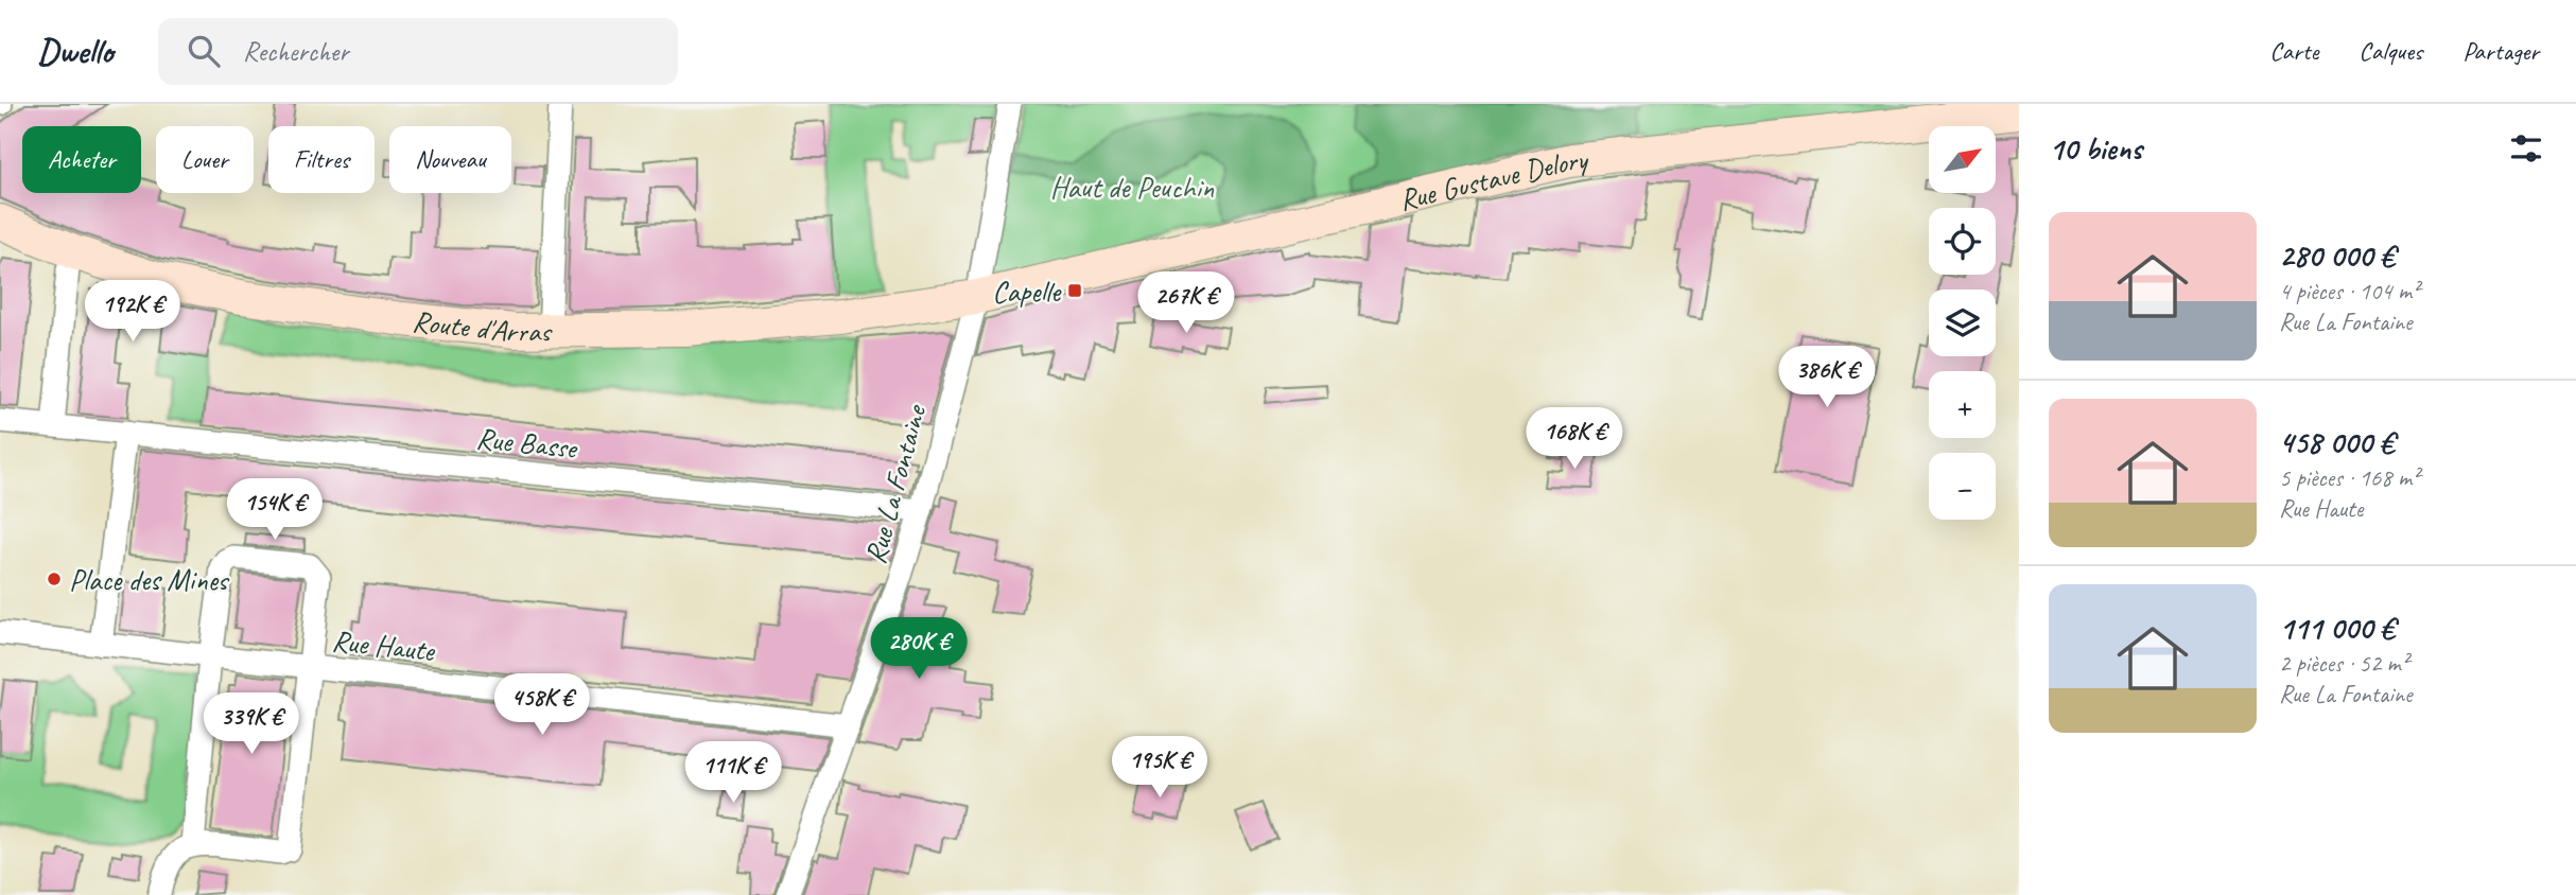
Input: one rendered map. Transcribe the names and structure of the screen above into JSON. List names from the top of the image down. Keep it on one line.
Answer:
{"streets":{"main road":["Rue Gustave Delory","Route d'Arras"],"street":["Rue Basse","Rue La Fontaine","Rue Haute"]},"crossings":[["Rue Gustave Delory","Route d'Arras"],["Rue Gustave Delory","Rue La Fontaine"],["Route d'Arras","Rue La Fontaine"],["Rue Basse","Rue La Fontaine"],["Rue La Fontaine","Rue Haute"]],"parks":["Haut de Peuchin"],"places":{"transit":["Capelle"],"other":["Place des Mines"]},"north":"top right","page":{"header":"Dwello","search":"Rechercher","nav":["Carte","Calques","Partager"],"heading":"10 biens","map_buttons":["+","−"],"chip":["Acheter","Louer","Filtres","Nouveau"],"list":[{"name":"280 000 €","note":"4 pièces · 104 m² · Rue La Fontaine"},{"name":"458 000 €","note":"5 pièces · 168 m² · Rue Haute"},{"name":"111 000 €","note":"2 pièces · 52 m² · Rue La Fontaine"}],"price":["267K €","192K €","386K €","168K €","154K €","280K €","458K €","339K €","195K €","111K €"]}}
